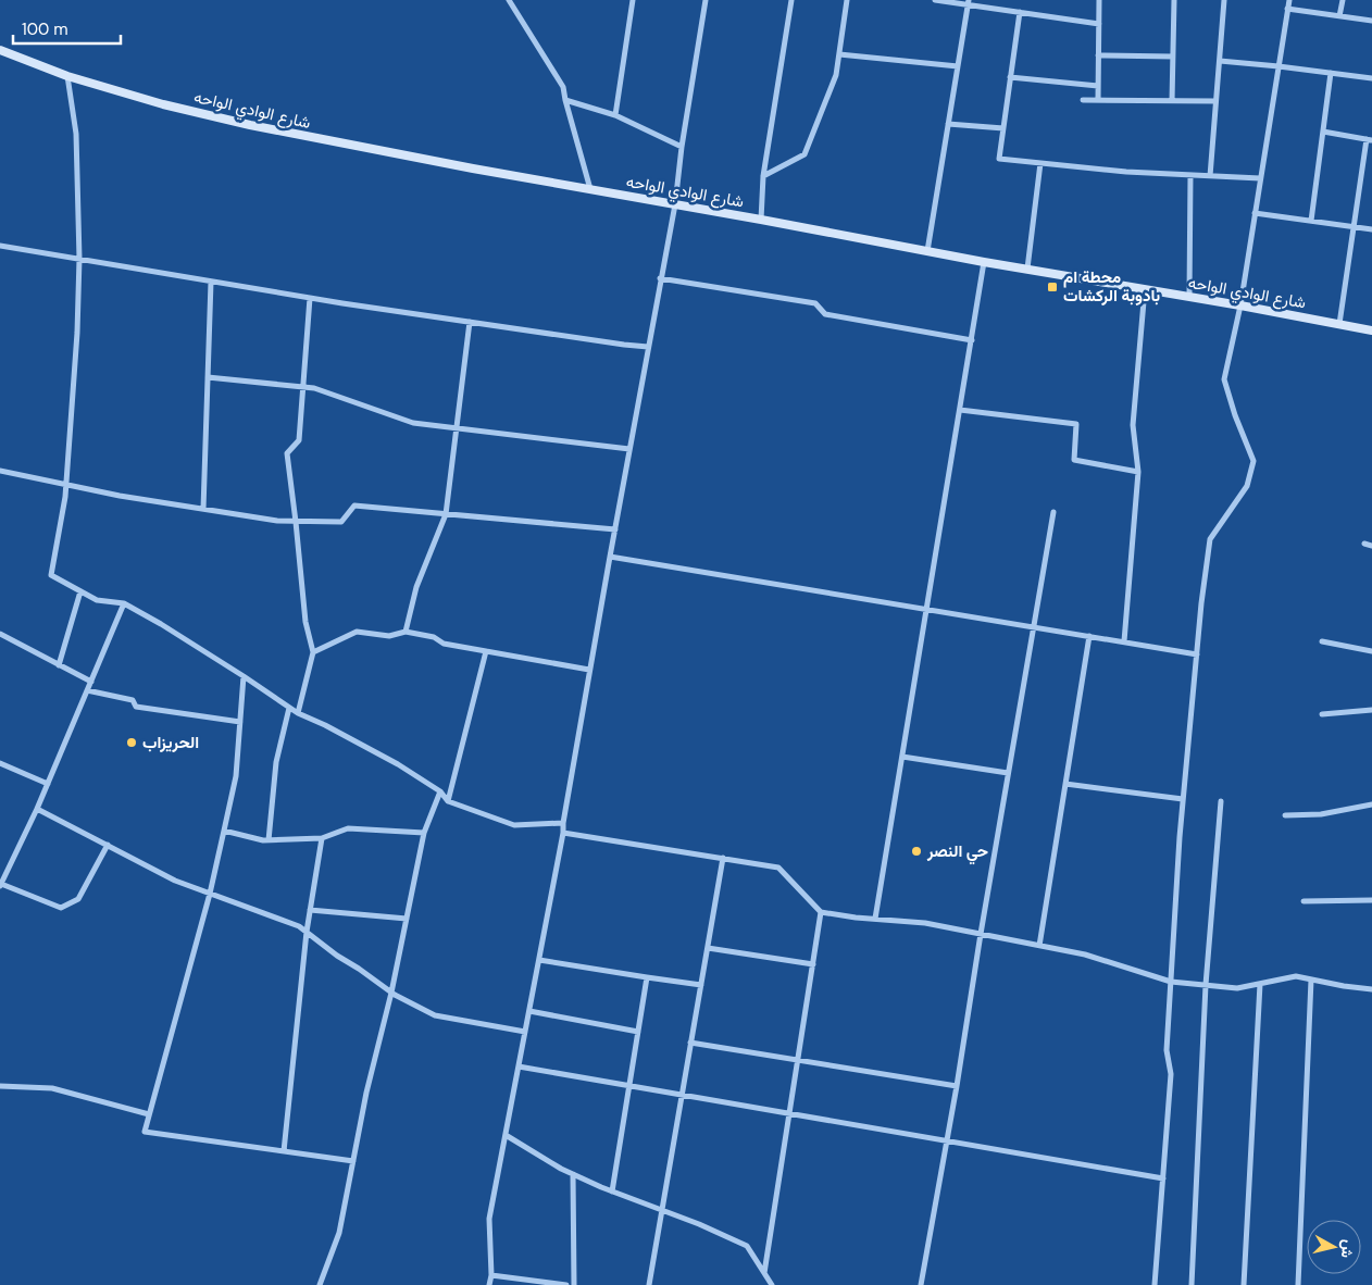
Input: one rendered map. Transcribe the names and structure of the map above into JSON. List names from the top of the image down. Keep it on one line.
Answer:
{"streets":{"main road":["شارع الوادي الواحه"]},"places":{"transit":["محطة ام بادوبة الركشات"],"other":["الحريزاب","حي النصر"]},"scale_bar":"100 m","north":"right"}
